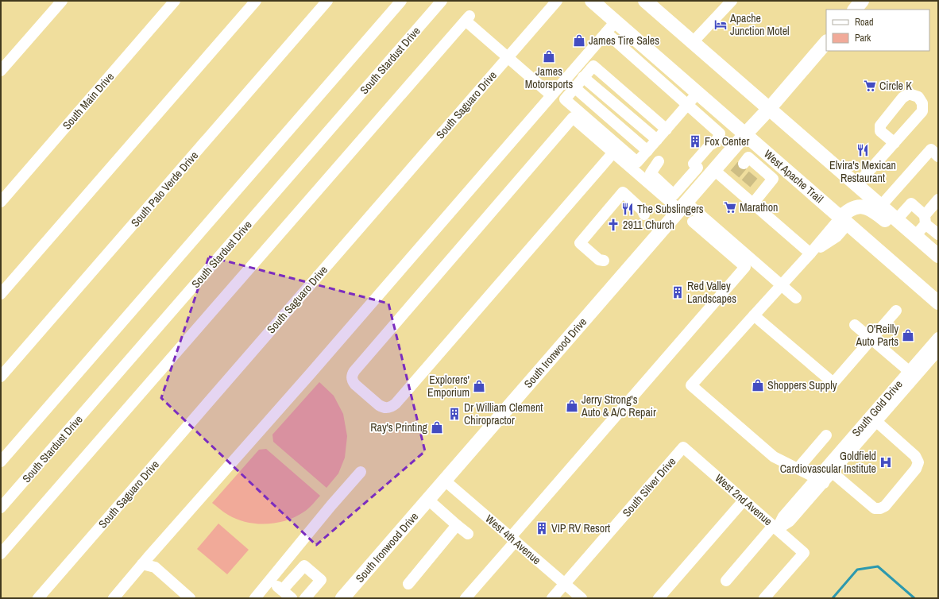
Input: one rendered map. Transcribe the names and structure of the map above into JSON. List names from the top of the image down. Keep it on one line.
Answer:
{"streets":{"main road":["West Apache Trail","South Ironwood Drive"],"street":["South Stardust Drive","South Main Drive","South Saguaro Drive","South Palo Verde Drive","South Gold Drive","South Silver Drive","West 2nd Avenue","West 4th Avenue"]},"crossings":[["West Apache Trail","South Ironwood Drive"],["South Ironwood Drive","West 4th Avenue"],["South Gold Drive","West 2nd Avenue"],["South Silver Drive","West 2nd Avenue"],["South Silver Drive","West 4th Avenue"]],"places":{"hotel":["Apache Junction Motel"],"shop":["James Tire Sales","James Motorsports","O'Reilly Auto Parts","Shoppers Supply","Explorers' Emporium","Jerry Strong's Auto & A/C Repair","Ray's Printing"],"supermarket":["Circle K","Marathon"],"building":["Fox Center","Red Valley Landscapes","Dr William Clement Chiropractor","VIP RV Resort"],"restaurant":["Elvira's Mexican Restaurant","The Subslingers"],"church":["2911 Church"],"hospital":["Goldfield Cardiovascular Institute"]},"legend":["Road","Park"]}
